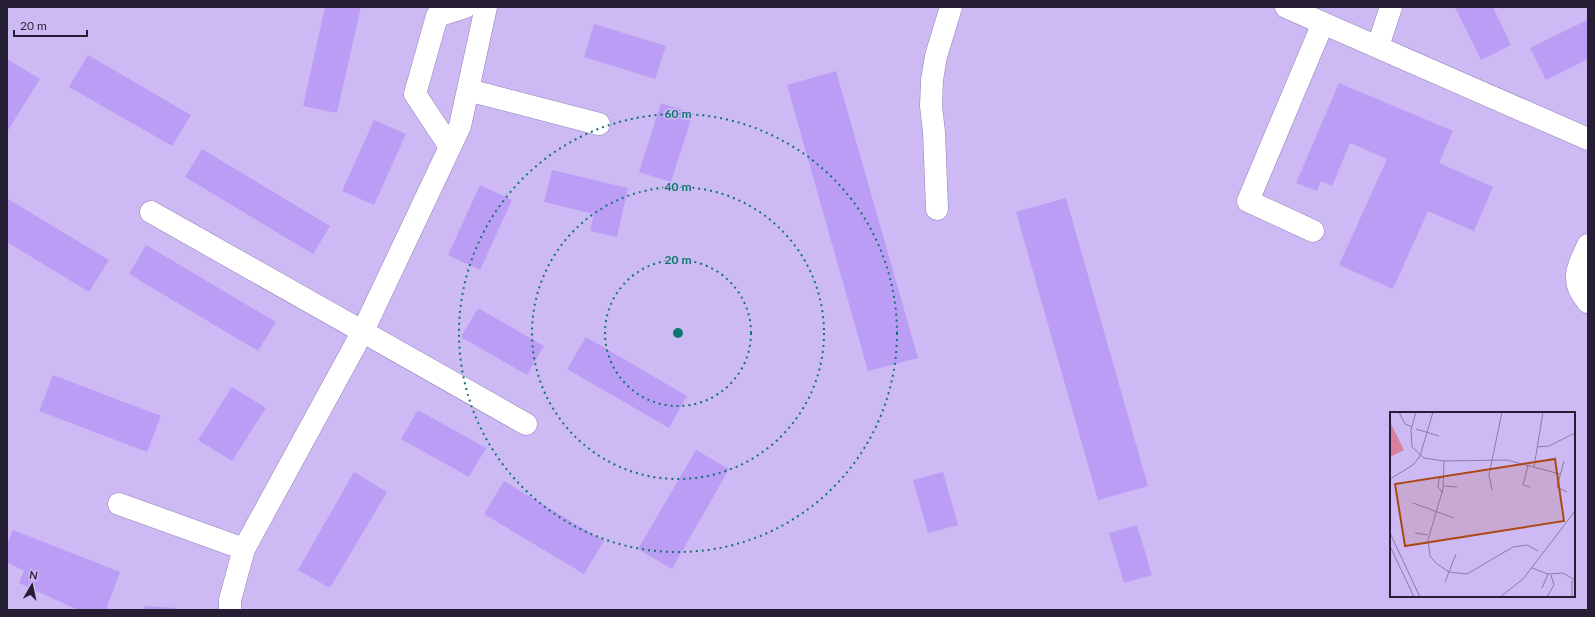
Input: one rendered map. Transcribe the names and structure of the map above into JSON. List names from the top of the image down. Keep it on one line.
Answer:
{"scale_bar":"20 m","north":"top","rings":["60 m","40 m","20 m"]}
